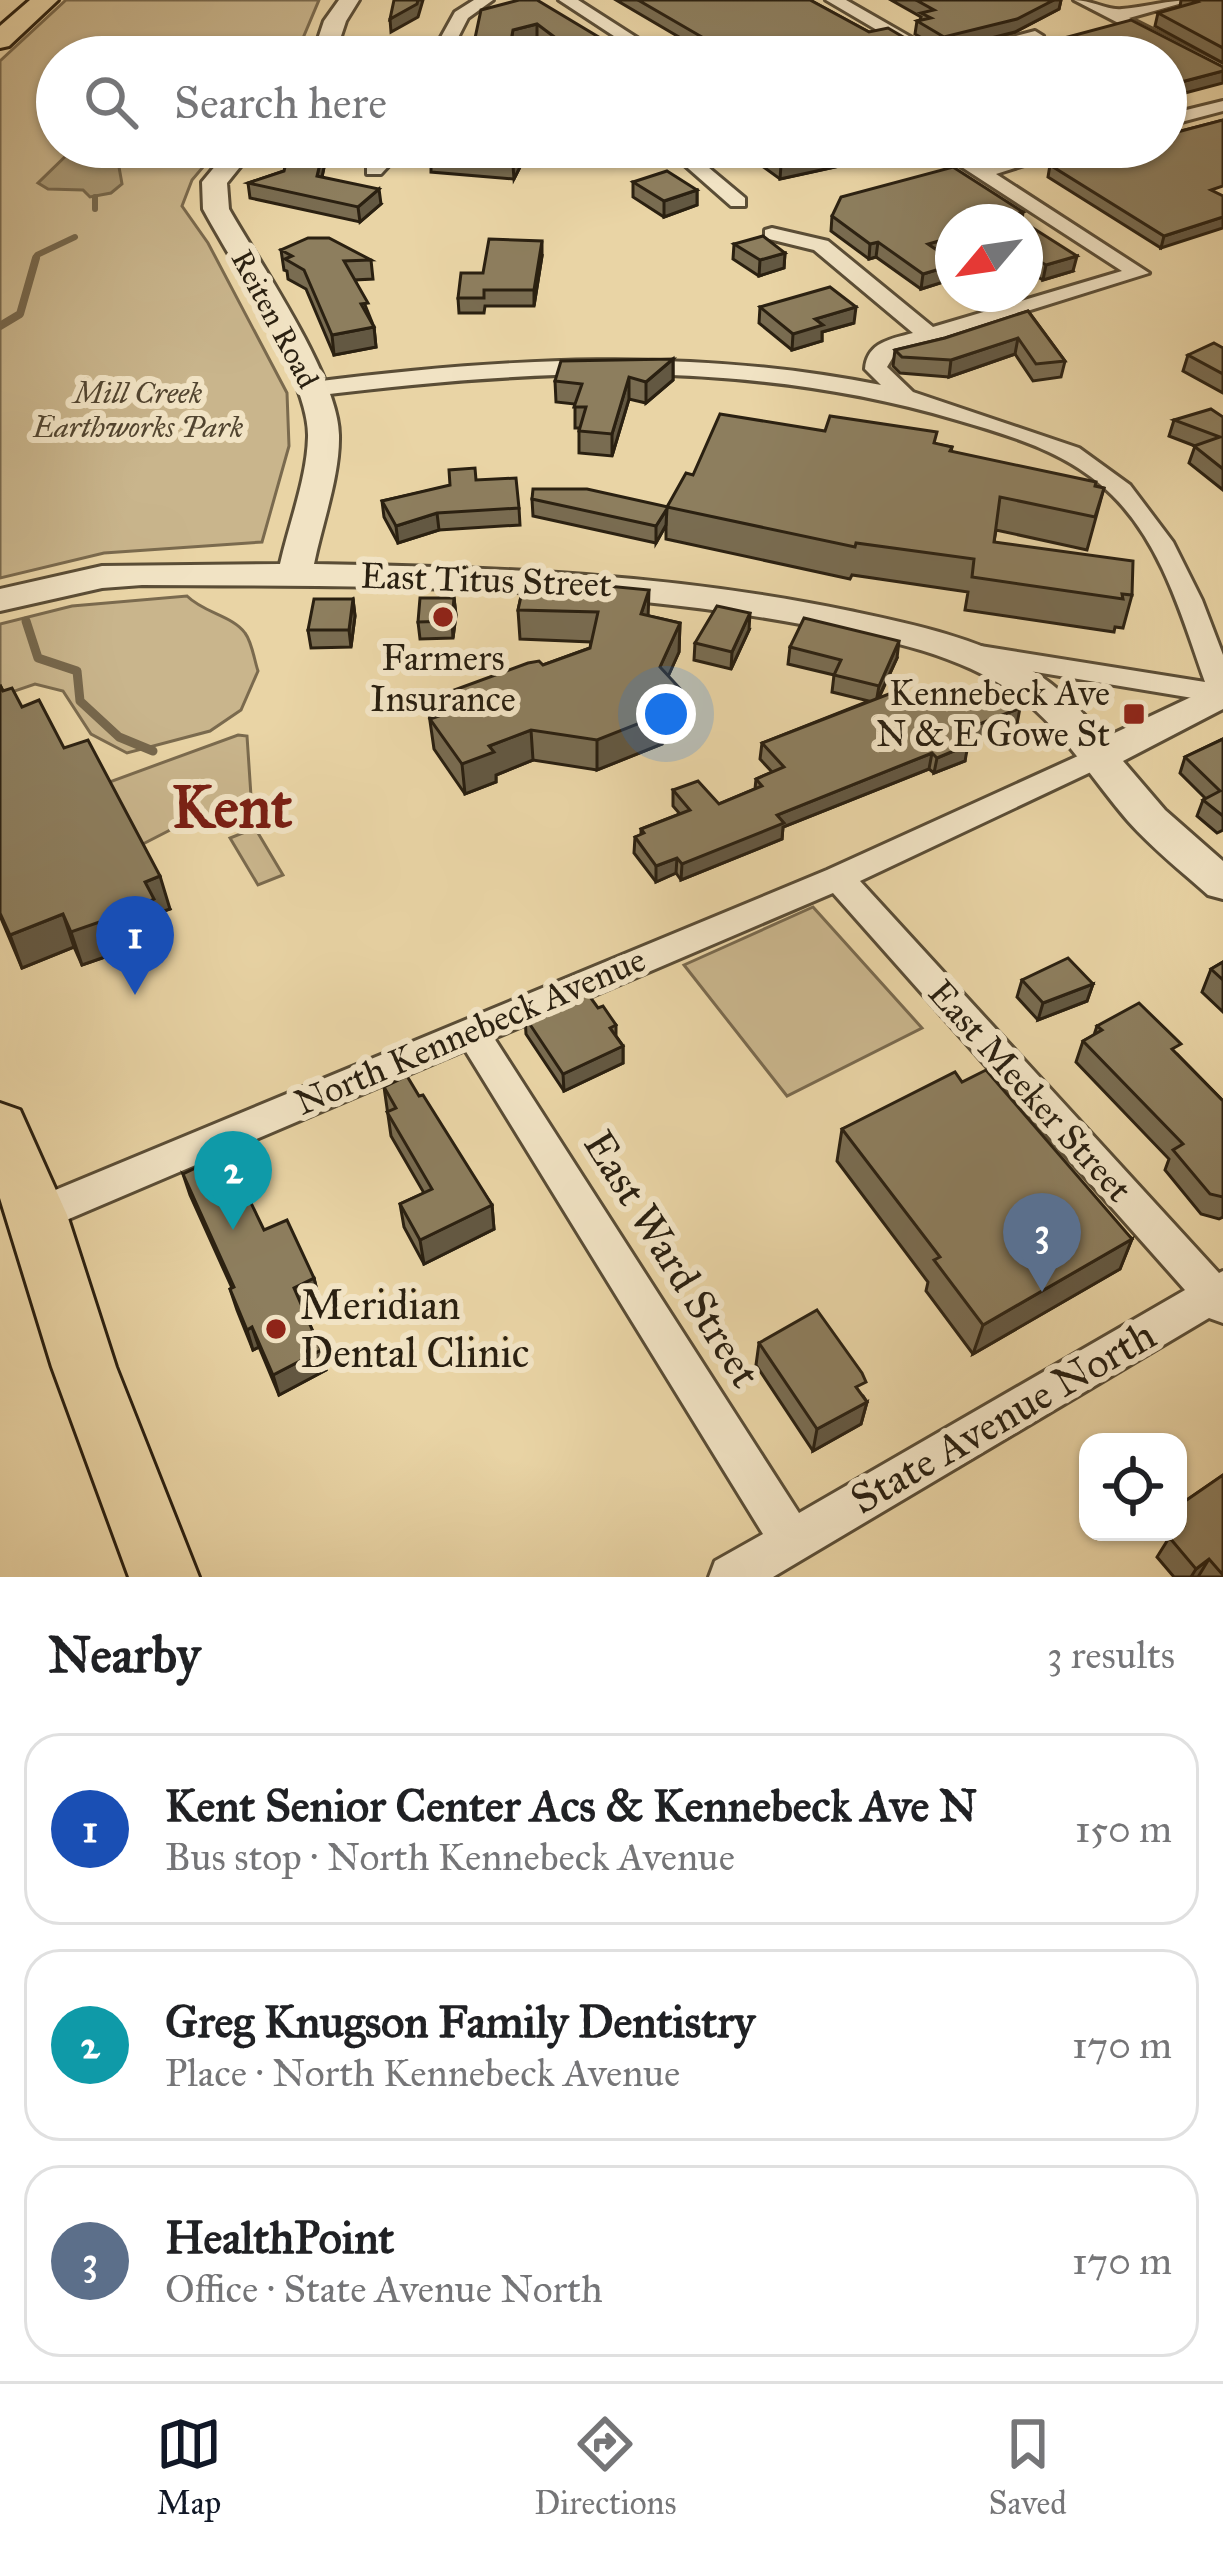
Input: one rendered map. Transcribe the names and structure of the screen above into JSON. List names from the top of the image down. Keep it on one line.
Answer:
{"streets":{"street":["Reiten Road","East Titus Street","North Kennebeck Avenue","East Meeker Street","East Ward Street","State Avenue North"]},"crossings":[["Reiten Road","East Titus Street"],["East Titus Street","North Kennebeck Avenue"],["North Kennebeck Avenue","East Meeker Street"],["North Kennebeck Avenue","East Ward Street"],["East Meeker Street","State Avenue North"],["East Ward Street","State Avenue North"]],"districts":["Kent"],"parks":["Mill Creek Earthworks Park"],"places":{"other":["Farmers Insurance","Meridian Dental Clinic"],"transit":["Kennebeck Ave N & E Gowe St"]},"north":"bottom left","page":{"search":"Search here","pins":["1","2","3"],"heading":["Nearby","3 results"],"list":[{"mark":"1","name":"Kent Senior Center Acs & Kennebeck Ave N","note":"Bus stop · North Kennebeck Avenue","value":"150 m"},{"mark":"2","name":"Greg Knugson Family Dentistry","note":"Place · North Kennebeck Avenue","value":"170 m"},{"mark":"3","name":"HealthPoint","note":"Office · State Avenue North","value":"170 m"}],"nav":["Map","Directions","Saved"]}}
